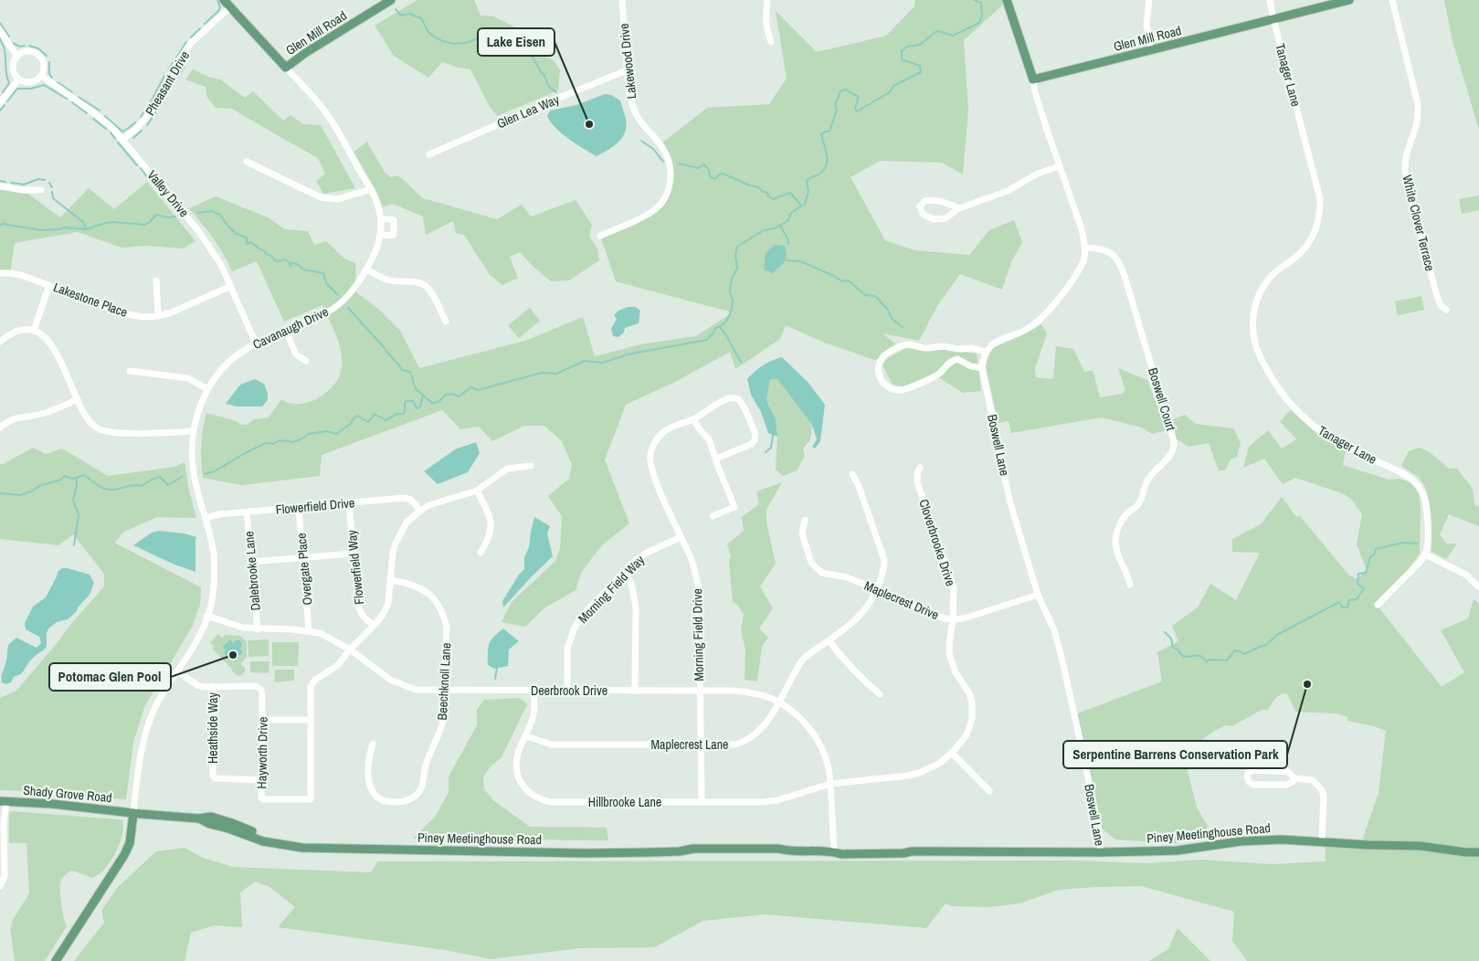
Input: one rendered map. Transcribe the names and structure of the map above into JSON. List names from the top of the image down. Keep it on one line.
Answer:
{"streets":{"main road":["Glen Mill Road","Shady Grove Road","Piney Meetinghouse Road"],"street":["Lakewood Drive","Tanager Lane","Pheasant Drive","Glen Lea Way","Valley Drive","White Clover Terrace","Lakestone Place","Cavanaugh Drive","Boswell Court","Boswell Lane","Flowerfield Drive","Cloverbrooke Drive","Flowerfield Way","Overgate Place","Dalebrooke Lane","Morning Field Way","Maplecrest Drive","Morning Field Drive","Beechknoll Lane","Deerbrook Drive","Heathside Way","Maplecrest Lane","Hayworth Drive","Hillbrooke Lane"]},"crossings":[["Glen Mill Road","Tanager Lane"],["Glen Mill Road","Pheasant Drive"],["Glen Mill Road","Cavanaugh Drive"],["Lakewood Drive","Glen Lea Way"],["Pheasant Drive","Valley Drive"],["Valley Drive","Lakestone Place"],["Valley Drive","Cavanaugh Drive"],["Cavanaugh Drive","Flowerfield Drive"],["Cavanaugh Drive","Deerbrook Drive"],["Cavanaugh Drive","Hayworth Drive"],["Cavanaugh Drive","Shady Grove Road"],["Cavanaugh Drive","Piney Meetinghouse Road"],["Boswell Lane","Maplecrest Drive"],["Boswell Lane","Piney Meetinghouse Road"],["Flowerfield Drive","Flowerfield Way"],["Flowerfield Drive","Overgate Place"],["Flowerfield Drive","Dalebrooke Lane"],["Flowerfield Drive","Hayworth Drive"],["Cloverbrooke Drive","Maplecrest Drive"],["Cloverbrooke Drive","Deerbrook Drive"],["Cloverbrooke Drive","Hillbrooke Lane"],["Flowerfield Way","Hayworth Drive"],["Overgate Place","Deerbrook Drive"],["Dalebrooke Lane","Deerbrook Drive"],["Morning Field Way","Morning Field Drive"],["Morning Field Way","Deerbrook Drive"],["Maplecrest Drive","Maplecrest Lane"],["Morning Field Drive","Deerbrook Drive"],["Morning Field Drive","Maplecrest Lane"],["Morning Field Drive","Hillbrooke Lane"],["Beechknoll Lane","Deerbrook Drive"],["Beechknoll Lane","Hayworth Drive"],["Deerbrook Drive","Maplecrest Lane"],["Deerbrook Drive","Hayworth Drive"],["Deerbrook Drive","Hillbrooke Lane"],["Deerbrook Drive","Piney Meetinghouse Road"],["Heathside Way","Hayworth Drive"],["Maplecrest Lane","Hillbrooke Lane"],["Shady Grove Road","Piney Meetinghouse Road"]],"places":["Lake Eisen","Potomac Glen Pool","Serpentine Barrens Conservation Park"]}
